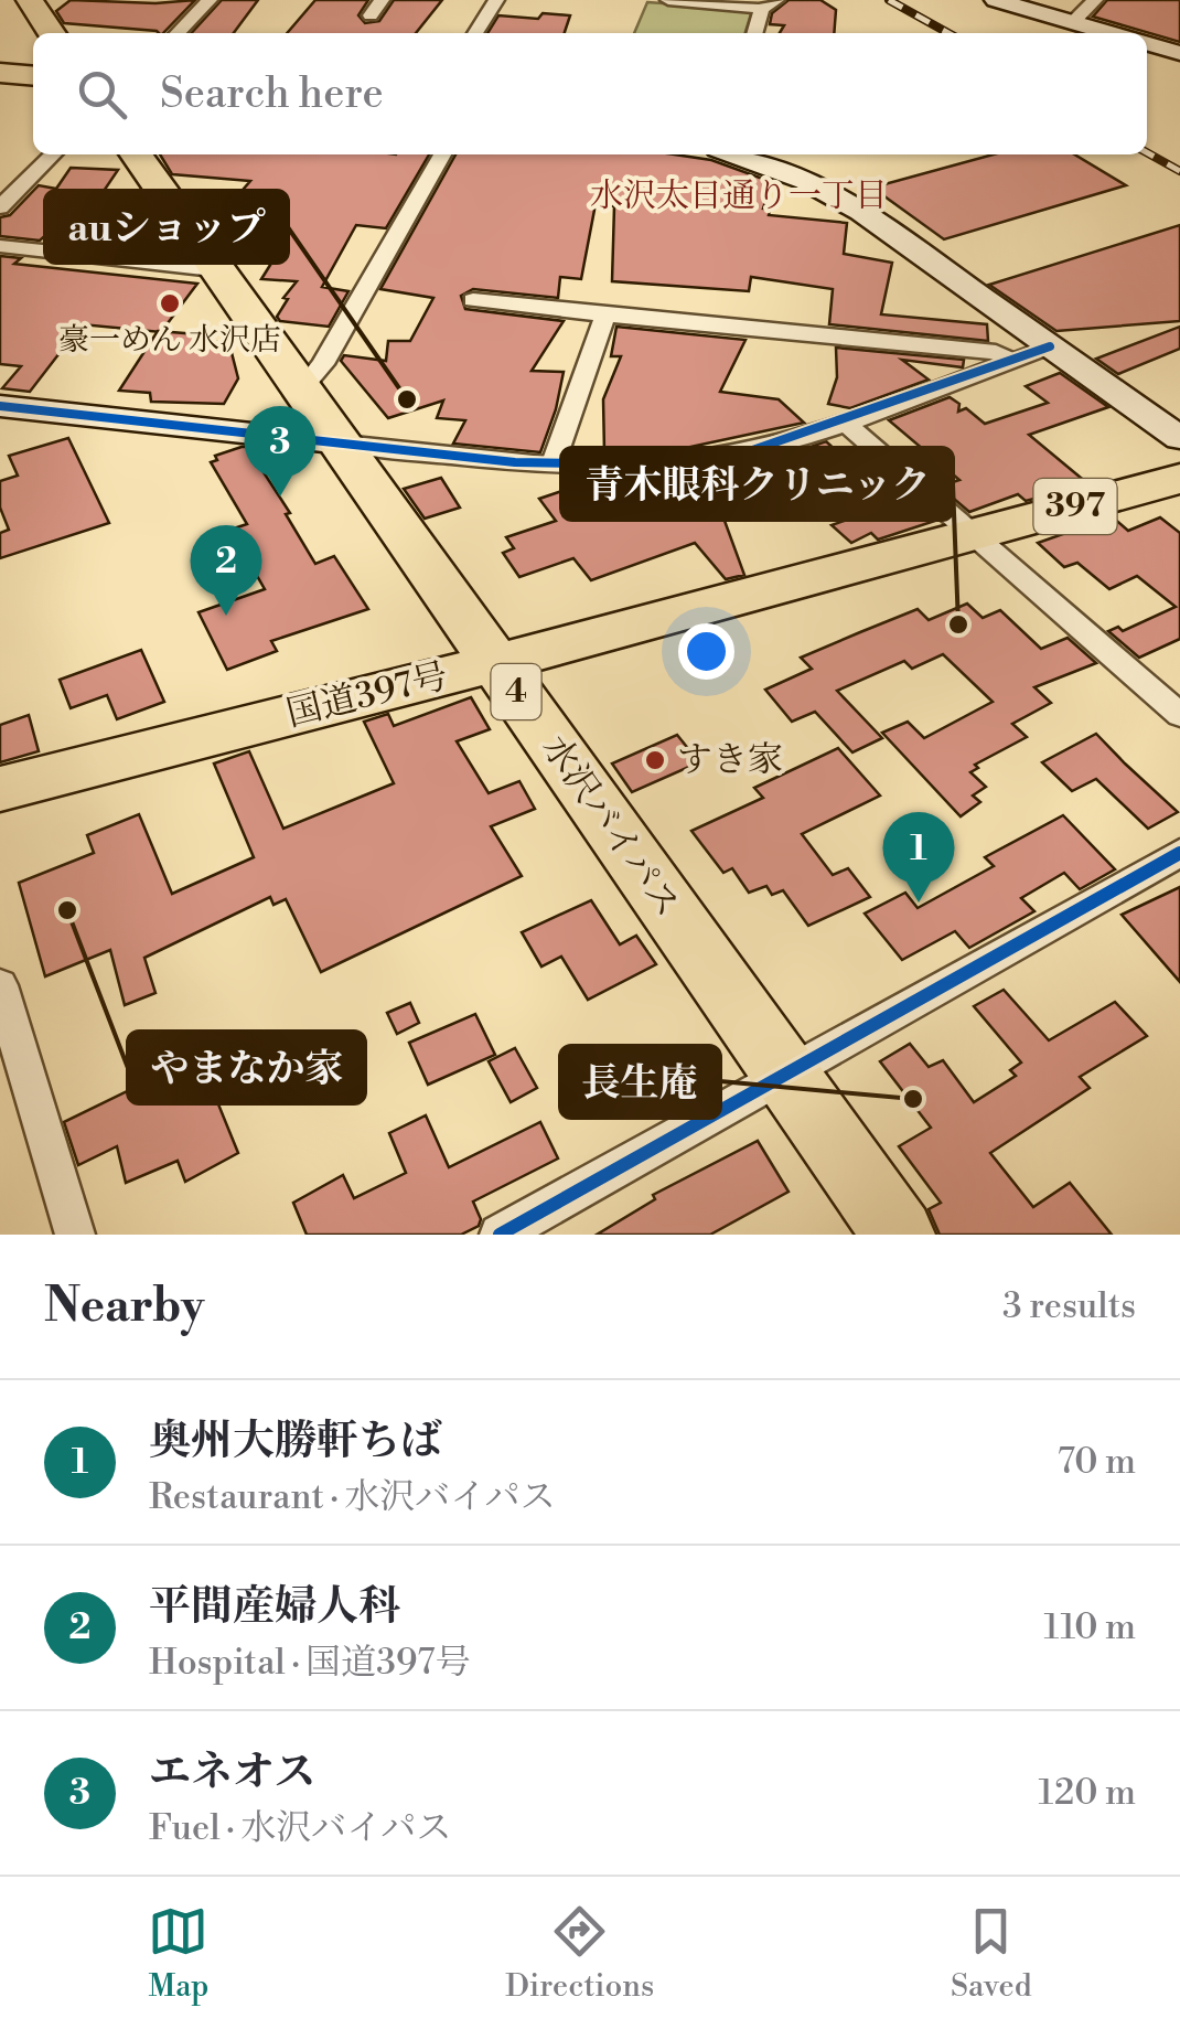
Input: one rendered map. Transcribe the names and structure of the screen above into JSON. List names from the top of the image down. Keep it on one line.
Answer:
{"streets":{"highway":["397","4","国道397号","水沢バイパス"]},"crossings":[["国道397号","水沢バイパス"]],"districts":["水沢太日通り一丁目"],"places":["豪一めん 水沢店","auショップ","青木眼科クリニック","すき家","やまなか家","長生庵"],"page":{"search":"Search here","pins":["3","2","1"],"heading":["Nearby","3 results"],"list":[{"mark":"1","name":"奥州大勝軒ちば","note":"Restaurant · 水沢バイパス","value":"70 m"},{"mark":"2","name":"平間産婦人科","note":"Hospital · 国道397号","value":"110 m"},{"mark":"3","name":"エネオス","note":"Fuel · 水沢バイパス","value":"120 m"}],"nav":["Map","Directions","Saved"]}}
